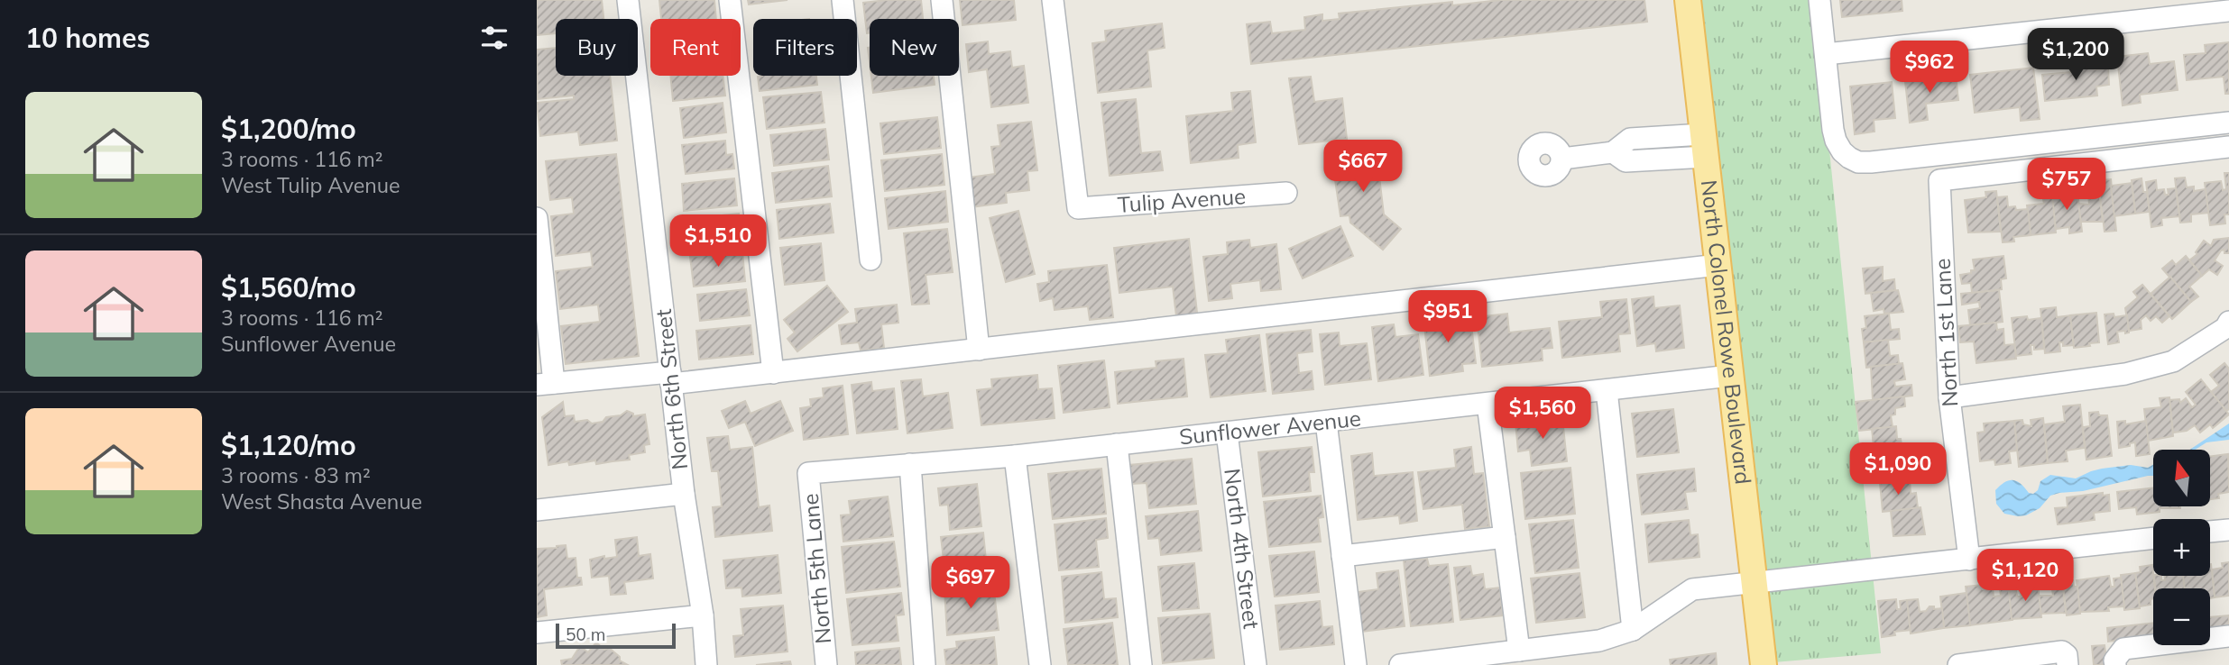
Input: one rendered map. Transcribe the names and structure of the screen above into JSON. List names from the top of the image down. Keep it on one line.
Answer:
{"streets":{"main road":["North Colonel Rowe Boulevard"],"street":["Tulip Avenue","North 1st Lane","North 6th Street","Sunflower Avenue","North 4th Street","North 5th Lane"]},"crossings":[["North Colonel Rowe Boulevard","Sunflower Avenue"],["Sunflower Avenue","North 4th Street"],["Sunflower Avenue","North 5th Lane"]],"scale_bar":"50 m","north":"top","page":{"heading":"10 homes","chip":["Buy","Rent","Filters","New"],"price":["$1,200","$962","$667","$757","$1,510","$951","$1,560","$1,090","$1,120","$697"],"list":[{"name":"$1,200/mo","note":"3 rooms · 116 m² · West Tulip Avenue"},{"name":"$1,560/mo","note":"3 rooms · 116 m² · Sunflower Avenue"},{"name":"$1,120/mo","note":"3 rooms · 83 m² · West Shasta Avenue"}],"map_buttons":["+","−"],"scale":"50 m"}}
